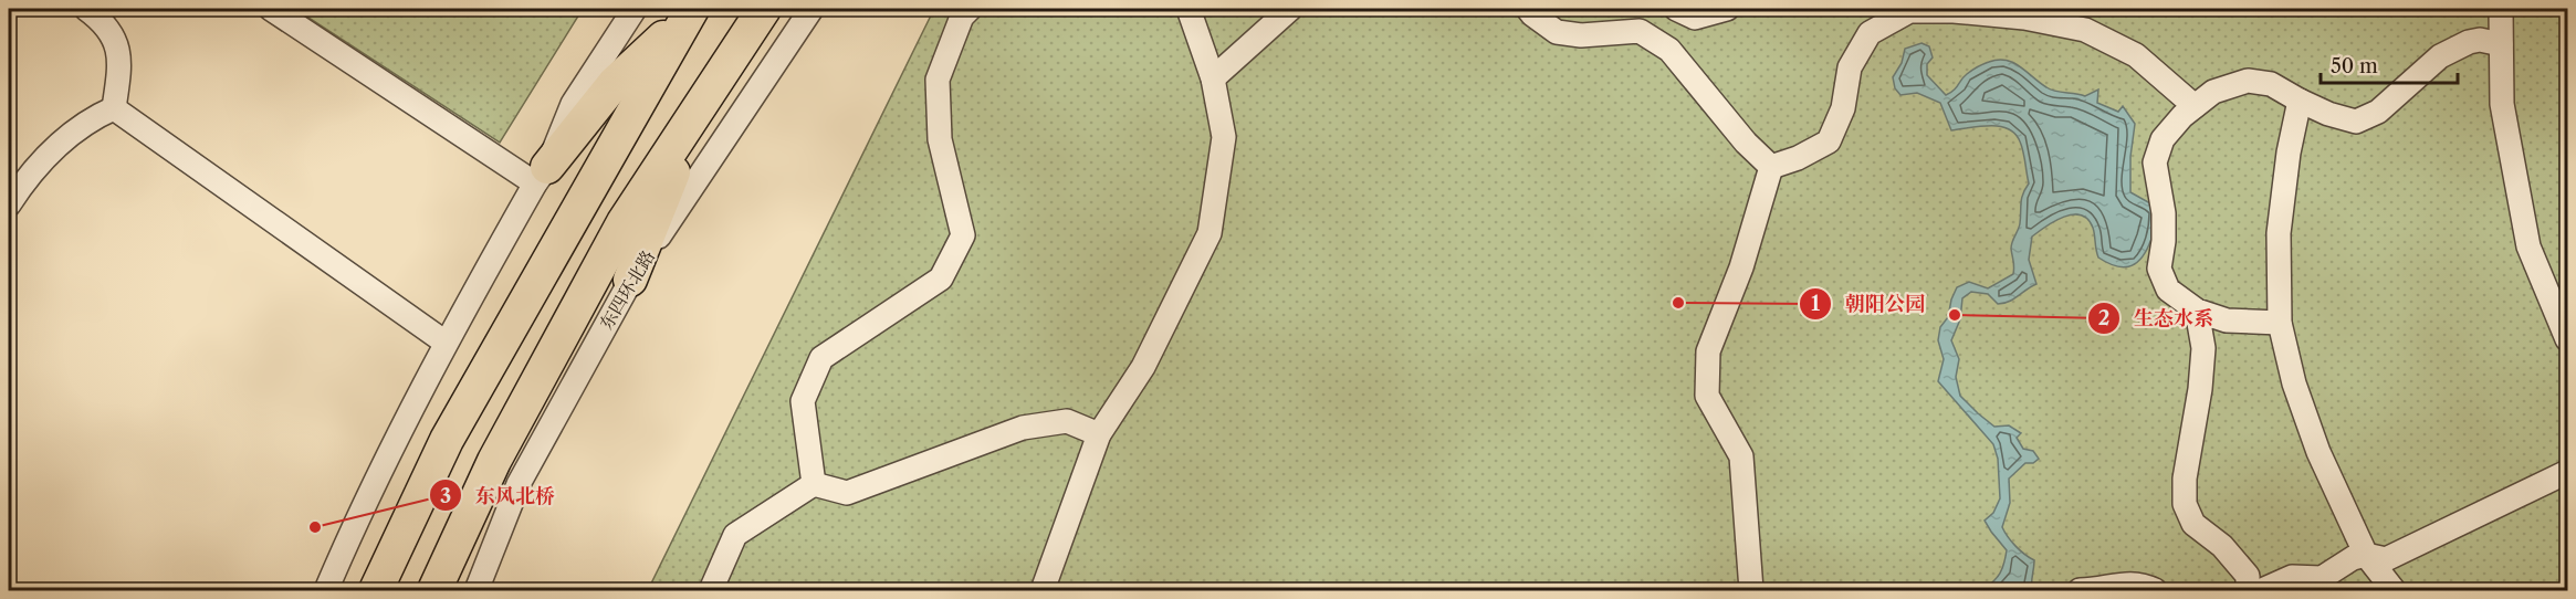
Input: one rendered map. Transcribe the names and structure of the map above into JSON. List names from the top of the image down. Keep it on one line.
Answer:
{"streets":{"highway":["东四环北路"]},"places":["朝阳公园","生态水系","东风北桥"],"scale_bar":"50 m"}
